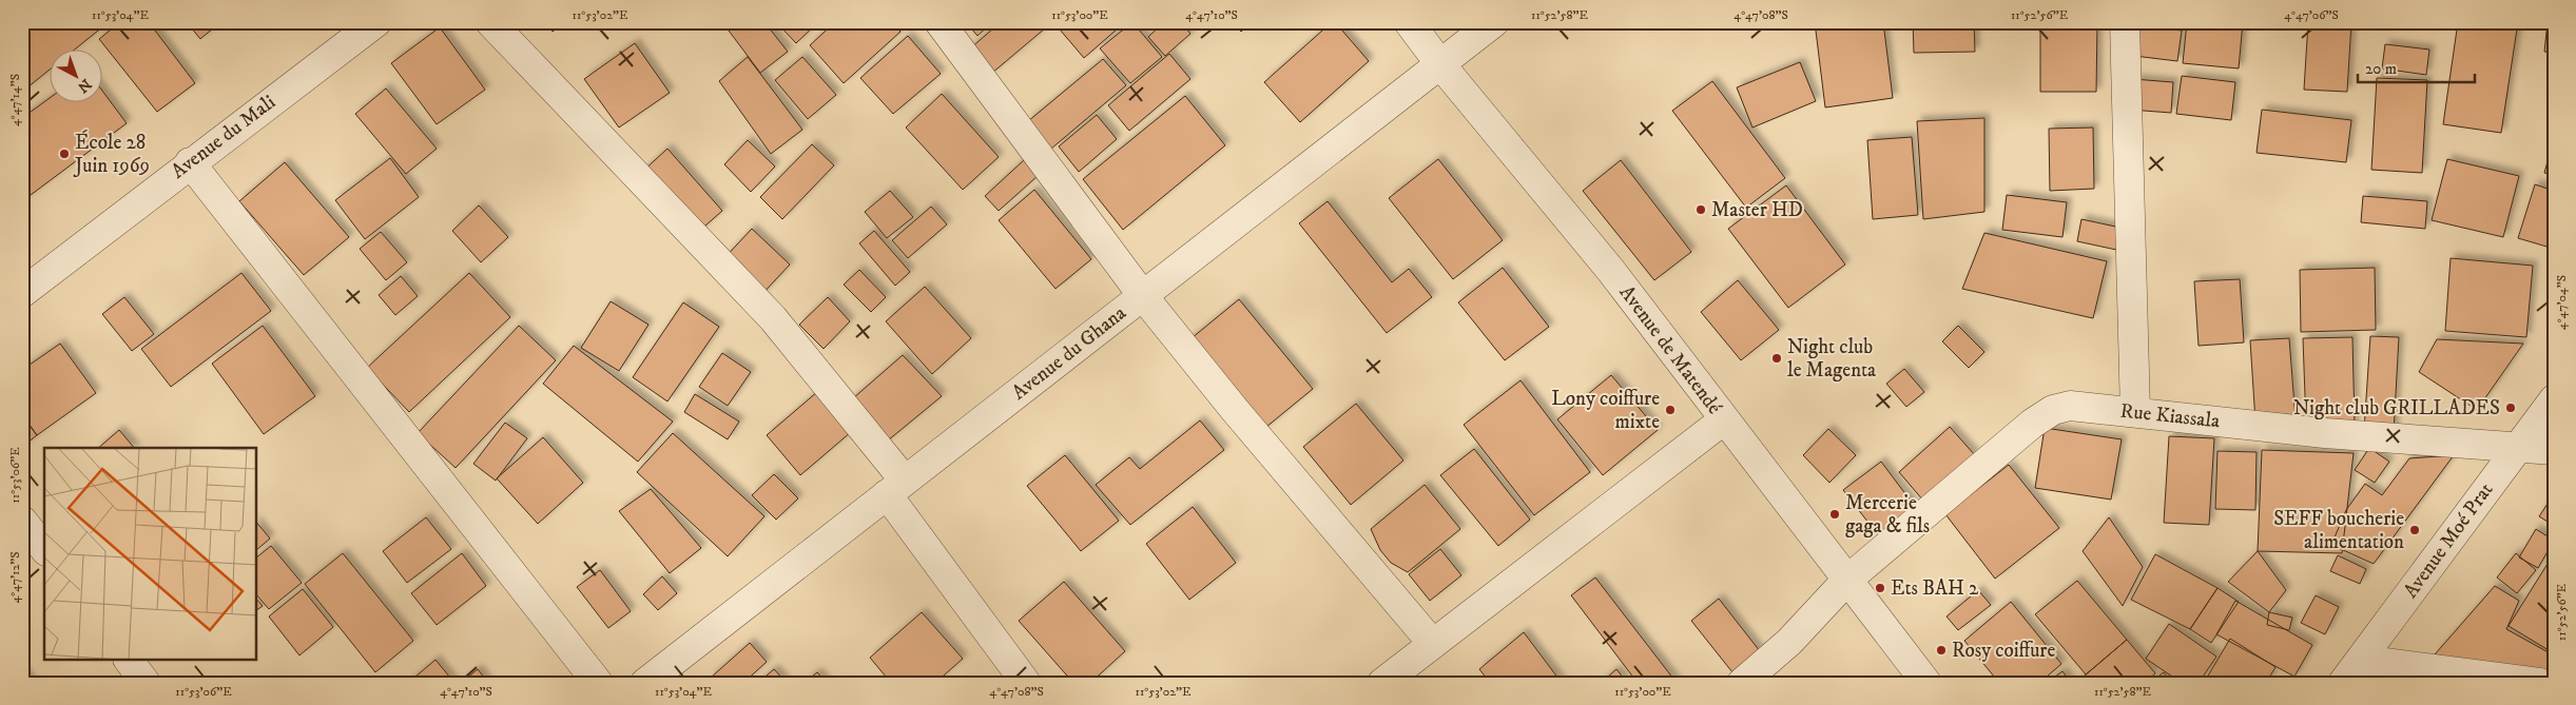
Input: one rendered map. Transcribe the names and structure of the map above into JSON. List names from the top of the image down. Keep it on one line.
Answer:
{"streets":{"street":["Avenue du Mali","Avenue de Matendé","Avenue du Ghana","Rue Kiassala","Avenue Moé Prat"]},"crossings":[["Avenue de Matendé","Avenue du Ghana"],["Avenue de Matendé","Rue Kiassala"],["Rue Kiassala","Avenue Moé Prat"]],"places":["École 28 Juin 1969","Master HD","Night club le Magenta","Night club GRILLADES","Lony coiffure mixte","Mercerie gaga & fils","SEFF boucherie alimentation","Ets BAH 2","Rosy coiffure"],"scale_bar":"20 m","north":"bottom right","coordinates":["11°53'04\"E","11°53'02\"E","11°53'00\"E","4°47'10\"S","11°52'58\"E","4°47'08\"S","11°52'56\"E","4°47'06\"S","4°47'14\"S","4°47'04\"S","11°53'06\"E","4°47'12\"S"]}
